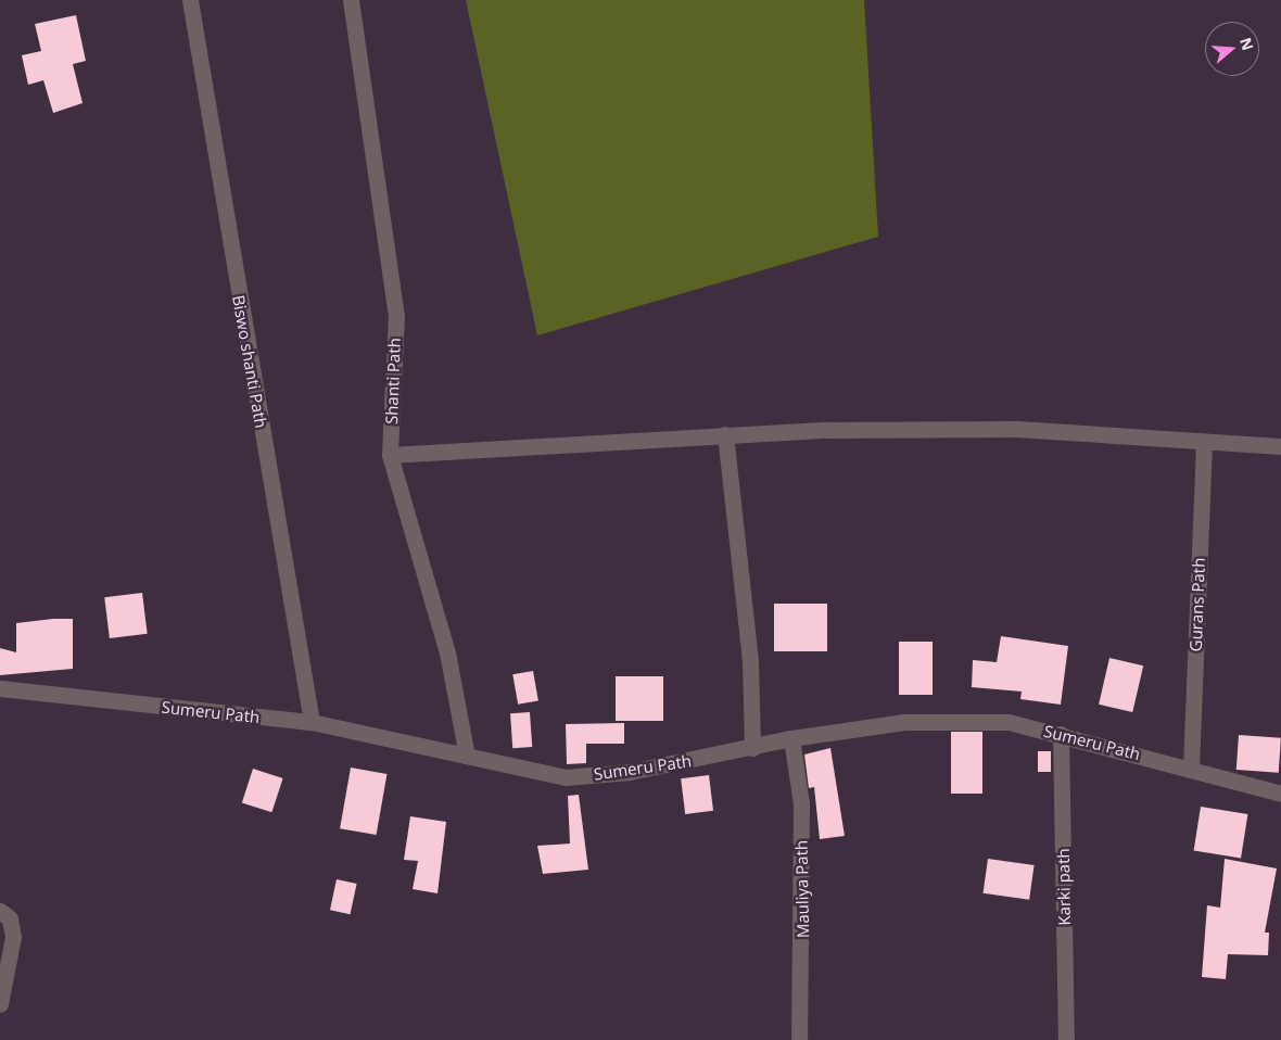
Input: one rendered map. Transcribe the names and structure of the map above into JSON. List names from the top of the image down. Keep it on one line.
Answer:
{"streets":{"street":["Biswo shanti Path","Shanti Path","Gurans Path","Sumeru Path","Karki path","Mauliya Path"]},"crossings":[["Biswo shanti Path","Sumeru Path"],["Shanti Path","Sumeru Path"],["Gurans Path","Sumeru Path"],["Sumeru Path","Karki path"],["Sumeru Path","Mauliya Path"]],"north":"right"}
